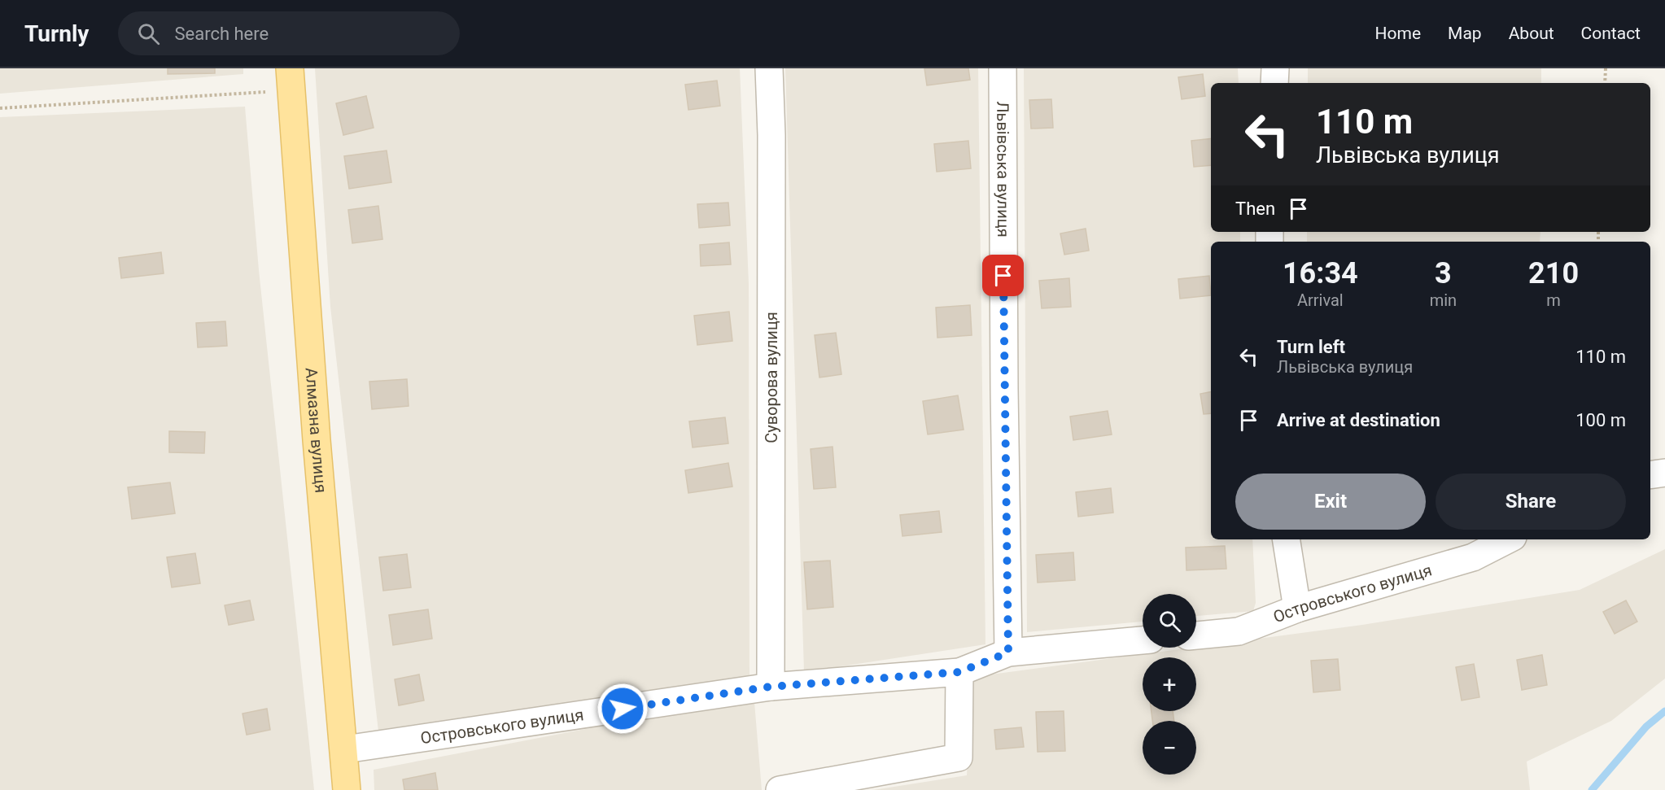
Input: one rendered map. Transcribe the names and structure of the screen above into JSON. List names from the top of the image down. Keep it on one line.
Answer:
{"streets":{"main road":["Алмазна вулиця"],"street":["Львівська вулиця","Суворова вулиця","Островського вулиця"]},"crossings":[["Львівська вулиця","Островського вулиця"],["Суворова вулиця","Островського вулиця"],["Алмазна вулиця","Островського вулиця"]],"page":{"header":"Turnly","search":"Search here","nav":["Home","Map","About","Contact"],"turn":["110 m","Львівська вулиця"],"then":"Then","eta":["16:34","Arrival","3","min","210","m"],"list":[{"name":"Turn left","note":"Львівська вулиця","value":"110 m"},{"name":"Arrive at destination","value":"100 m"}],"buttons":["Exit","Share"],"map_buttons":["+","−"]}}
